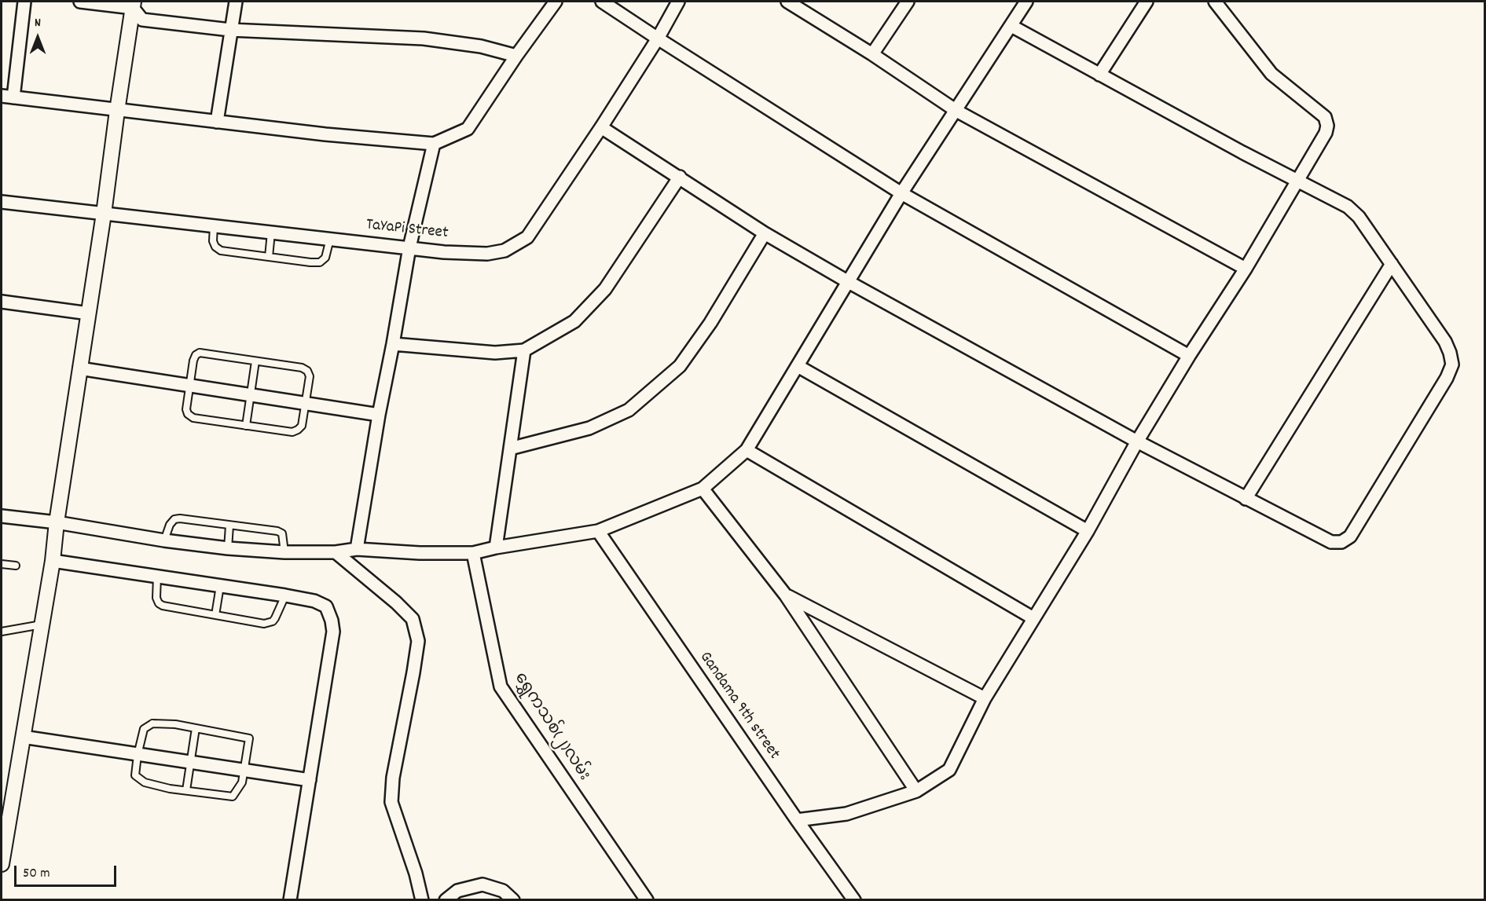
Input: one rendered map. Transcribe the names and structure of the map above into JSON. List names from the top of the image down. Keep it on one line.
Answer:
{"streets":{"street":["TaYaPi Street","Gandama 9th street","ရွှေကသစ်(၂)လမ်း"]},"scale_bar":"50 m","north":"top"}
